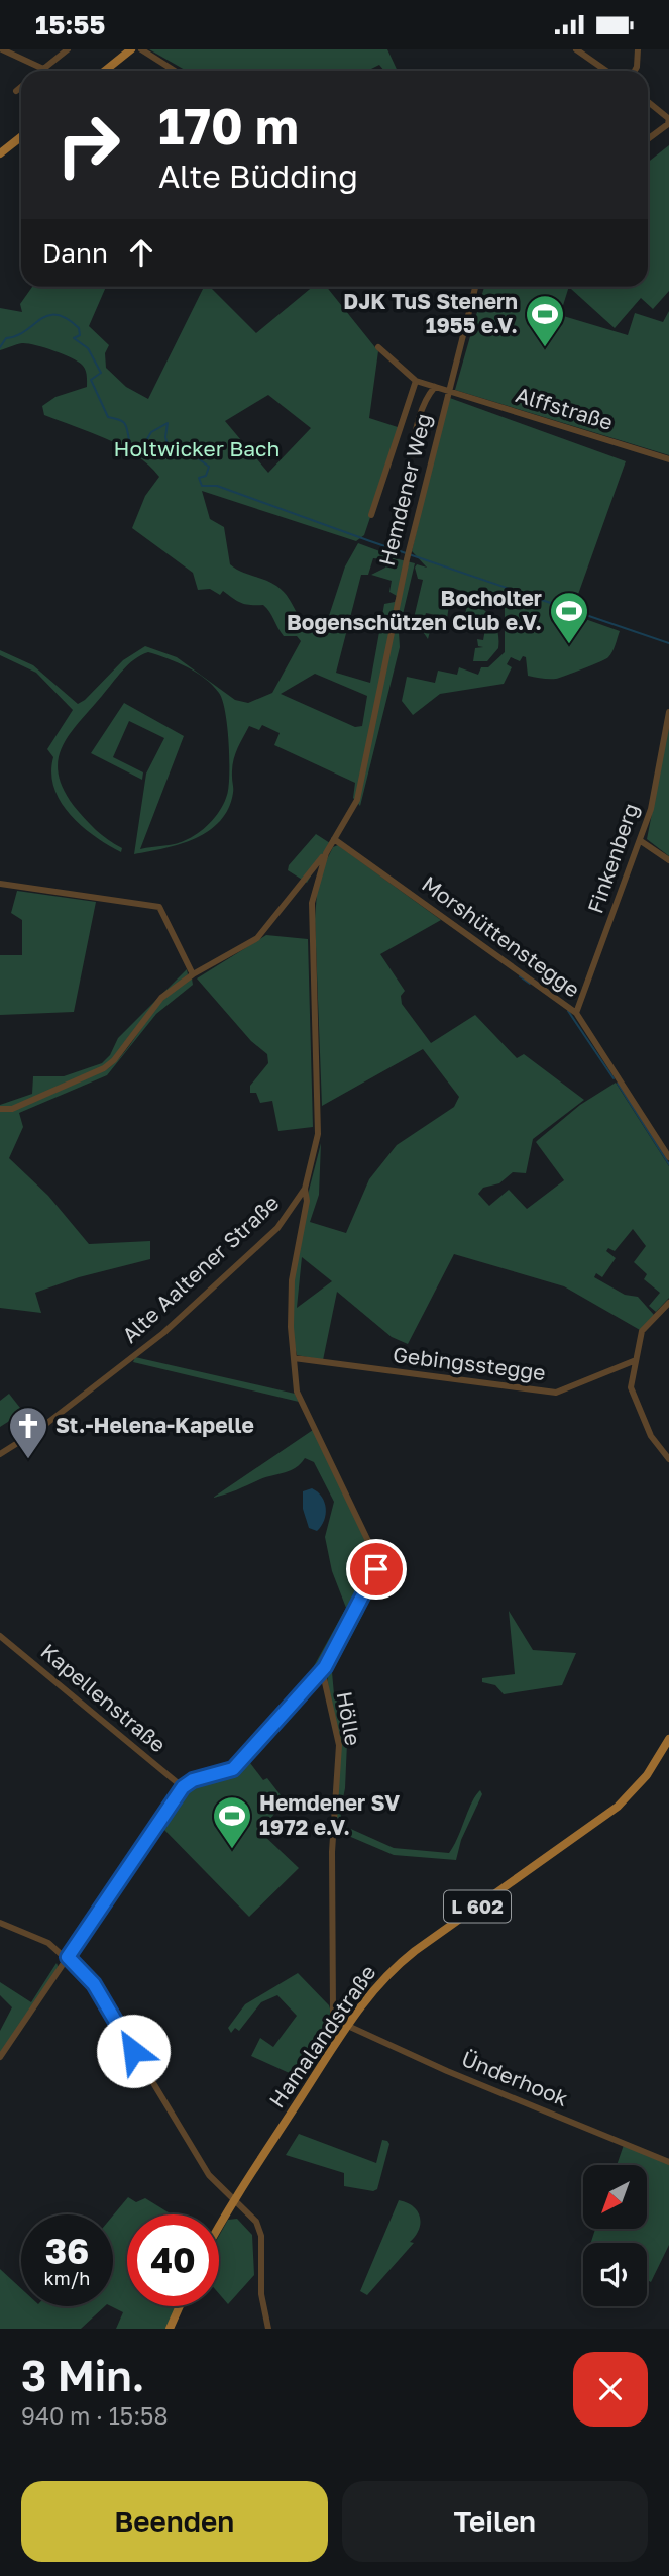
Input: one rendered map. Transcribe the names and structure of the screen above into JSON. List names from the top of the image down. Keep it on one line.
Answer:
{"streets":{"main road":["L 602","Hamalandstraße"],"street":["Alffstraße","Hemdener Weg","Finkenberg","Morshüttenstegge","Alte Aaltener Straße","Gebingsstegge","Kapellenstraße","Hölle","Ünderhook"]},"crossings":[["Alffstraße","Hemdener Weg"],["Hemdener Weg","Morshüttenstegge"],["Hemdener Weg","Alte Aaltener Straße"],["Finkenberg","Morshüttenstegge"],["Morshüttenstegge","Alte Aaltener Straße"],["Alte Aaltener Straße","Hölle"],["Gebingsstegge","Hölle"],["Hölle","Hamalandstraße"],["Hölle","Ünderhook"],["Hamalandstraße","Ünderhook"]],"parks":["Holtwicker Bach"],"places":{"sports":["DJK TuS Stenern 1955 e.V.","Bocholter Bogenschützen Club e.V.","Hemdener SV 1972 e.V."],"church":["St.-Helena-Kapelle"]},"north":"bottom left","page":{"status":"15:55","turn":["170 m","Alte Büdding"],"then":"Dann","speed":"36 km/h","limit":"40","heading":["3 Min.","940 m · 15:58"],"buttons":["Beenden","Teilen"]}}
